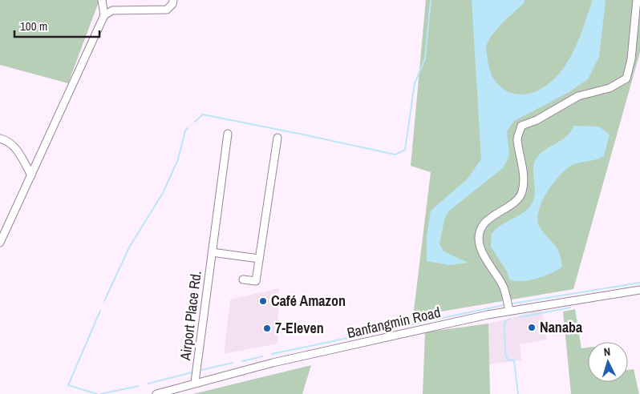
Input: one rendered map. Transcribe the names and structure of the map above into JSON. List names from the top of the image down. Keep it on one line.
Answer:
{"streets":{"street":["Airport Place Rd.","Banfangmin Road"]},"crossings":[["Airport Place Rd.","Banfangmin Road"]],"places":["Café Amazon","Nanaba","7-Eleven"],"scale_bar":"100 m","north":"top"}
